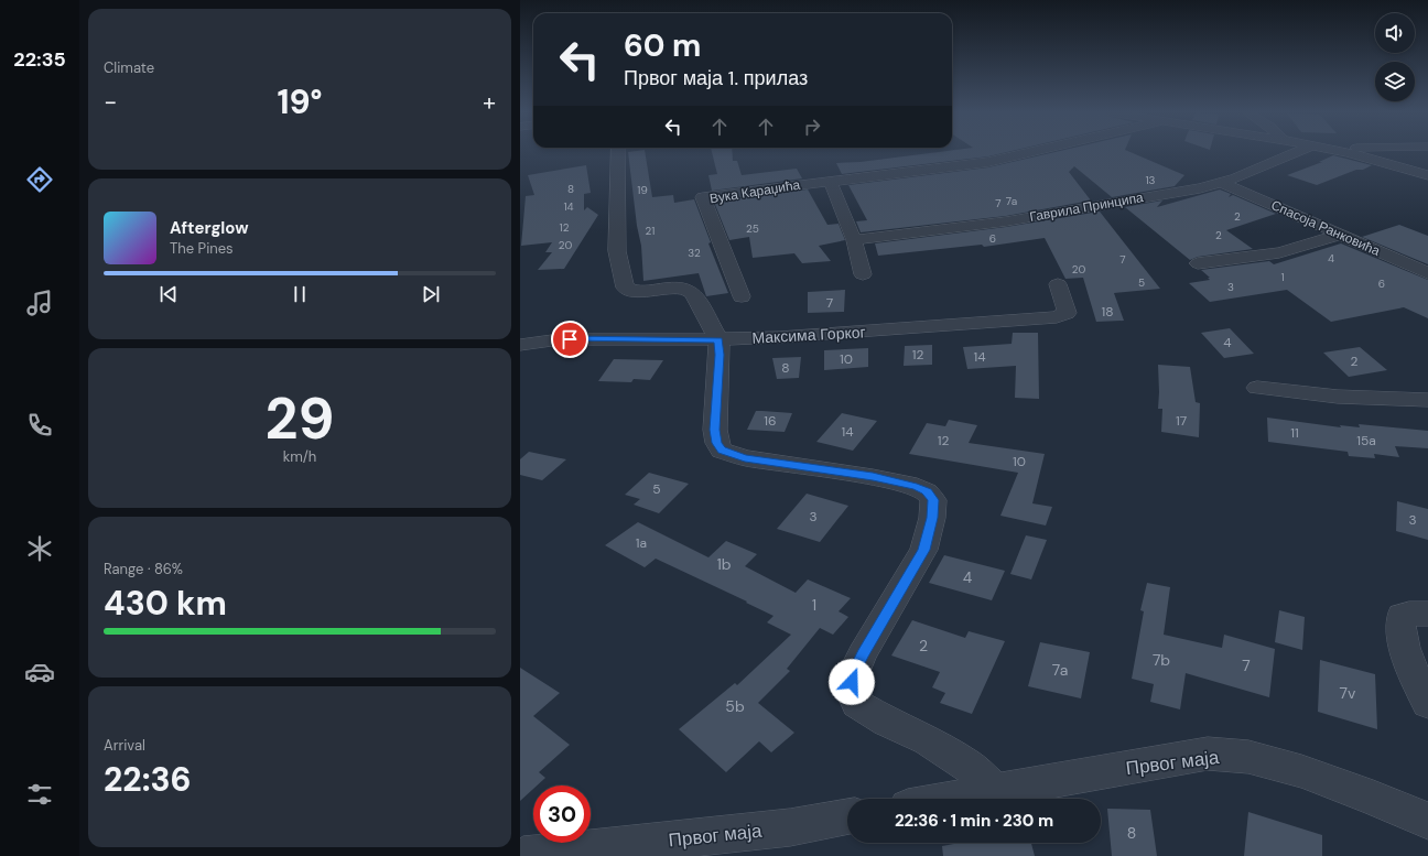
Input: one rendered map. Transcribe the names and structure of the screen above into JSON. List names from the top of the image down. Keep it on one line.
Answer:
{"streets":{"street":["Вука Караџића","Гаврила Принципа","Спасоја Ранковића","Максима Горког","Првог маја"]},"crossings":[["Гаврила Принципа","Спасоја Ранковића"]],"house_numbers":["13","8","19","7a","7","14","2","12","25","21","2","6","20","32","4","7","20","1","5","6","3","7","18","4","12","14","10","2","8","16","17","14","11","12","15a","10","5","3","3","1a","1b","4","1","2","7b","7","7a","7v","5b","8"],"page":{"tabs":"22:35","tile":["Climate",["29","km/h"],["Range · 86%","430 km"],["Arrival","22:36"]],"turn":["60 m","Првог маја 1. прилаз"],"heat":["−","19°","+"],"song":["Afterglow","The Pines"],"limit":"30","trip":"22:36 · 1 min · 230 m"}}
